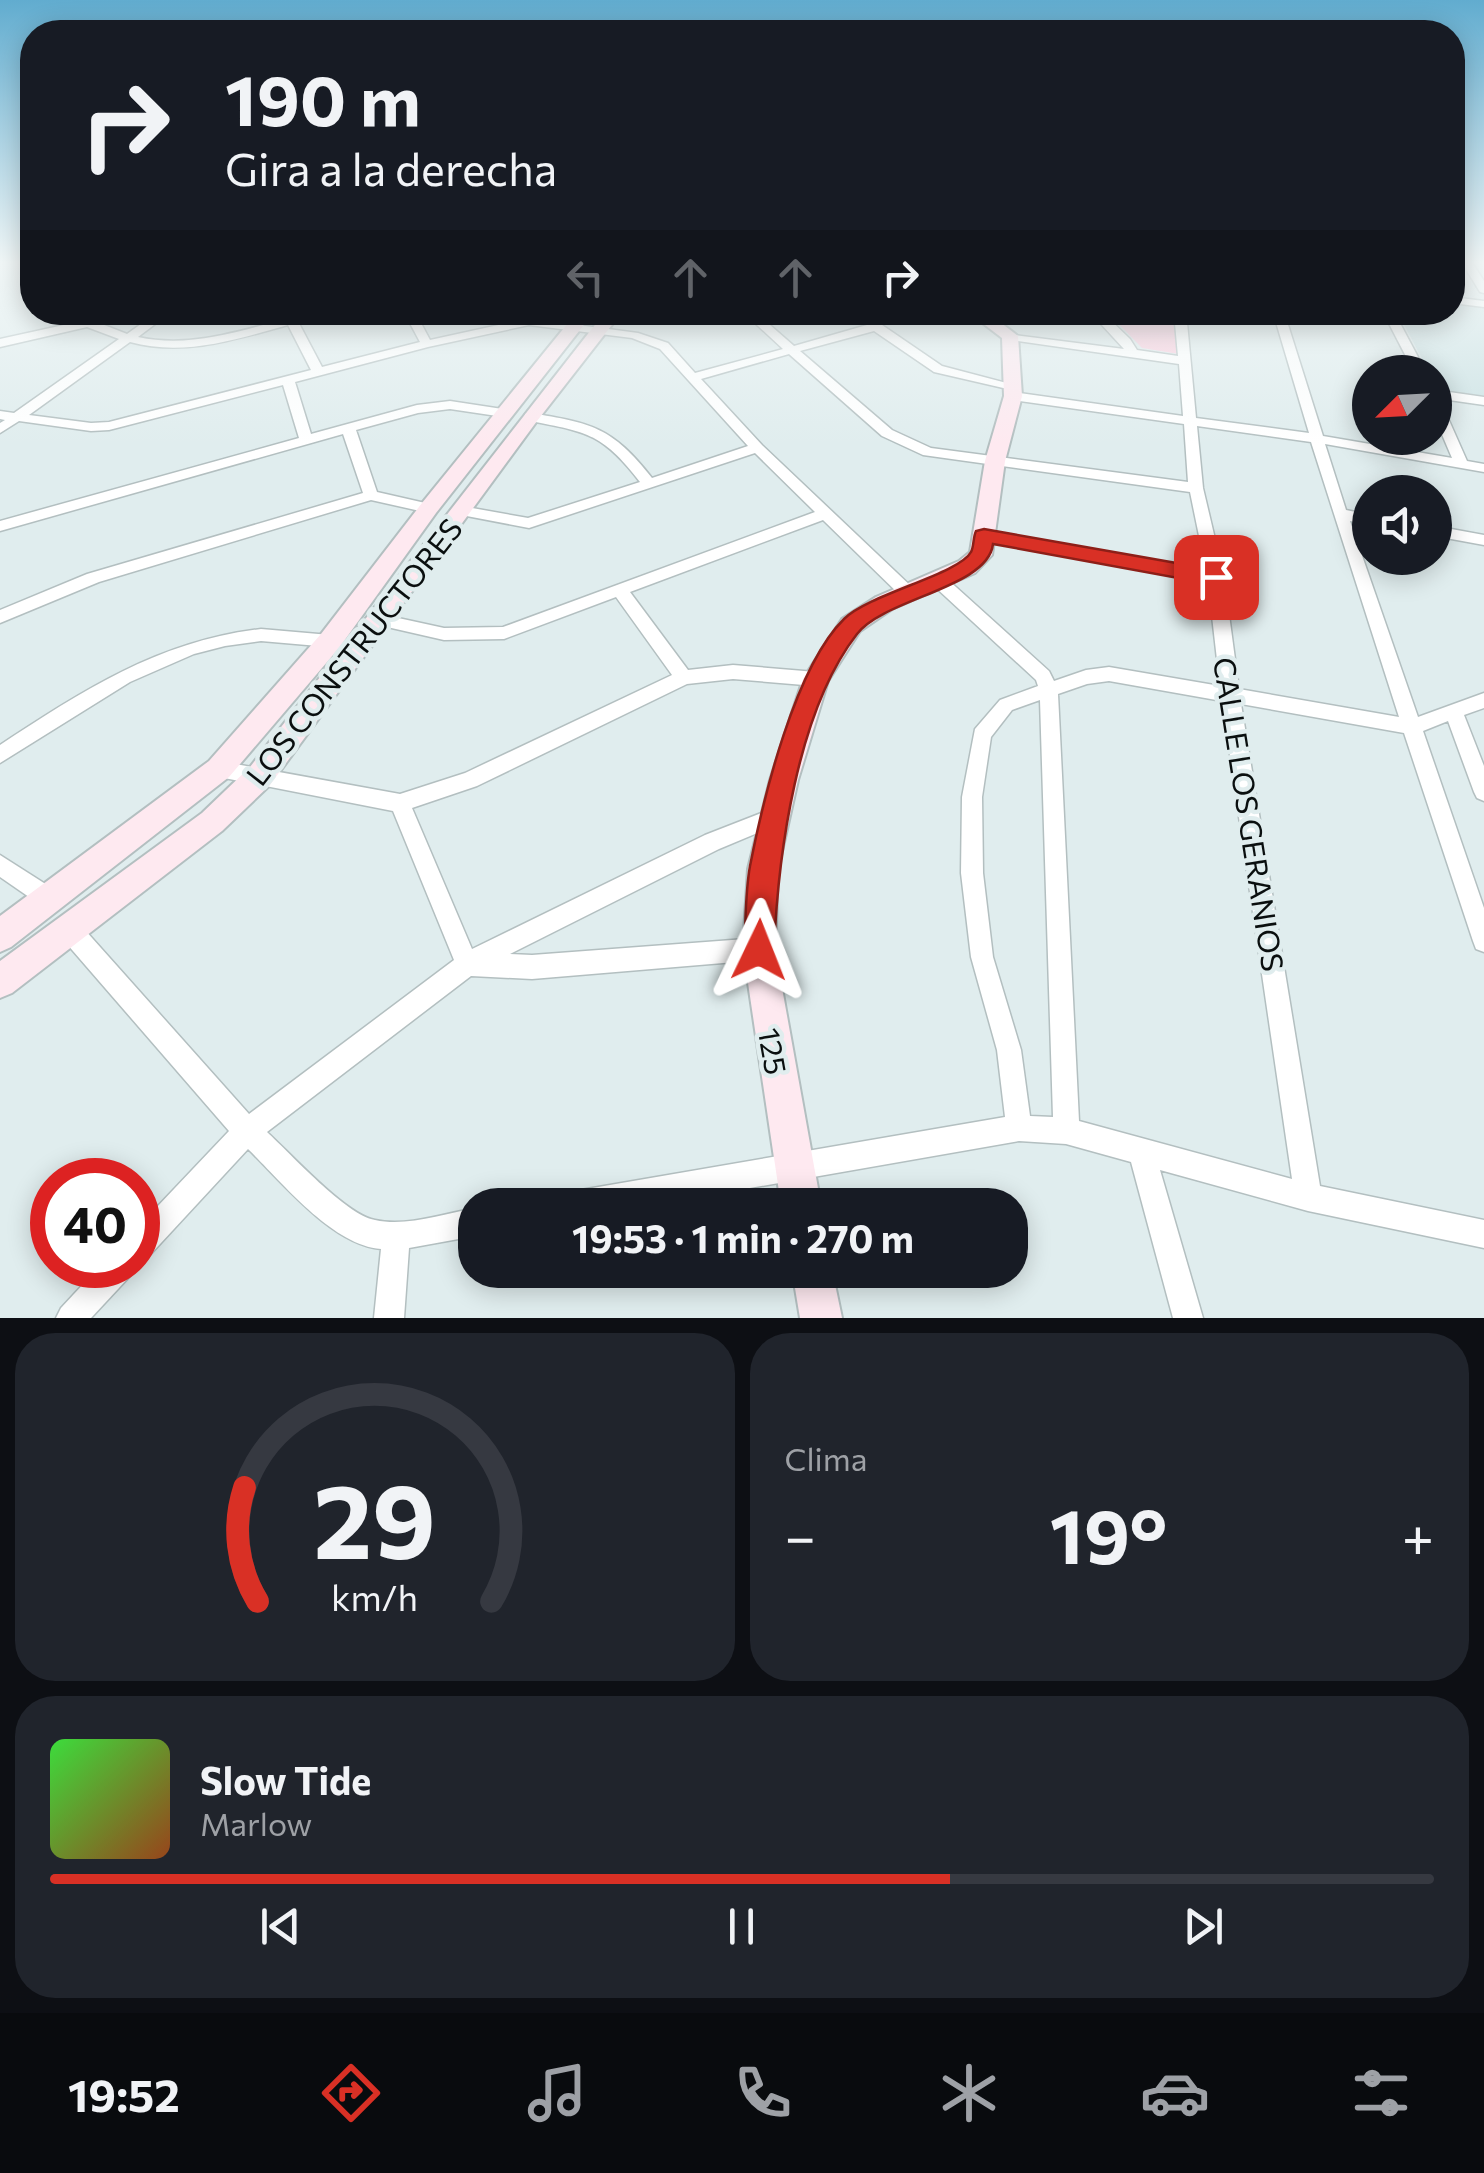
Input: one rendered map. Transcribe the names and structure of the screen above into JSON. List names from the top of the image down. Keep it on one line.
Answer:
{"streets":{"main road":["LOS CONSTRUCTORES","125"],"street":["CALLE LOS GERANIOS"]},"north":"bottom left","page":{"turn":["190 m","Gira a la derecha"],"limit":"40","trip":"19:53 · 1 min · 270 m","tile":"Clima","heat":["−","19°","+"],"song":["Slow Tide","Marlow"],"tabs":"19:52","gauge":["29","km/h"]}}
